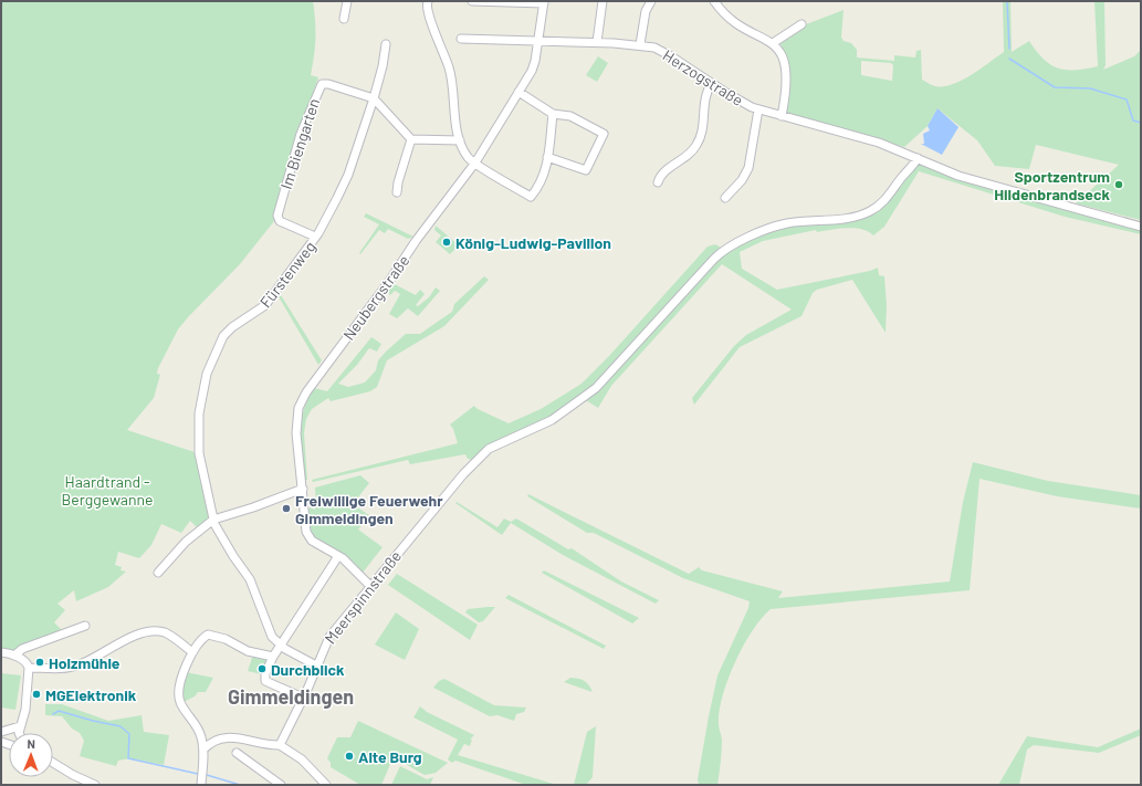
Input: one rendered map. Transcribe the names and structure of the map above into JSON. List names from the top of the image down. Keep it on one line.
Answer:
{"streets":{"street":["Herzogstraße","Im Biengarten","Fürstenweg","Neubergstraße","Meerspinnstraße"]},"crossings":[["Herzogstraße","Neubergstraße"],["Herzogstraße","Meerspinnstraße"],["Im Biengarten","Fürstenweg"],["Neubergstraße","Meerspinnstraße"]],"districts":["Gimmeldingen"],"parks":["Haardtrand - Berggewanne"],"places":["Sportzentrum Hildenbrandseck","König-Ludwig-Pavillon","Freiwillige Feuerwehr Gimmeldingen","Holzmühle","Durchblick","MGElektronik","Alte Burg"],"north":"top"}
